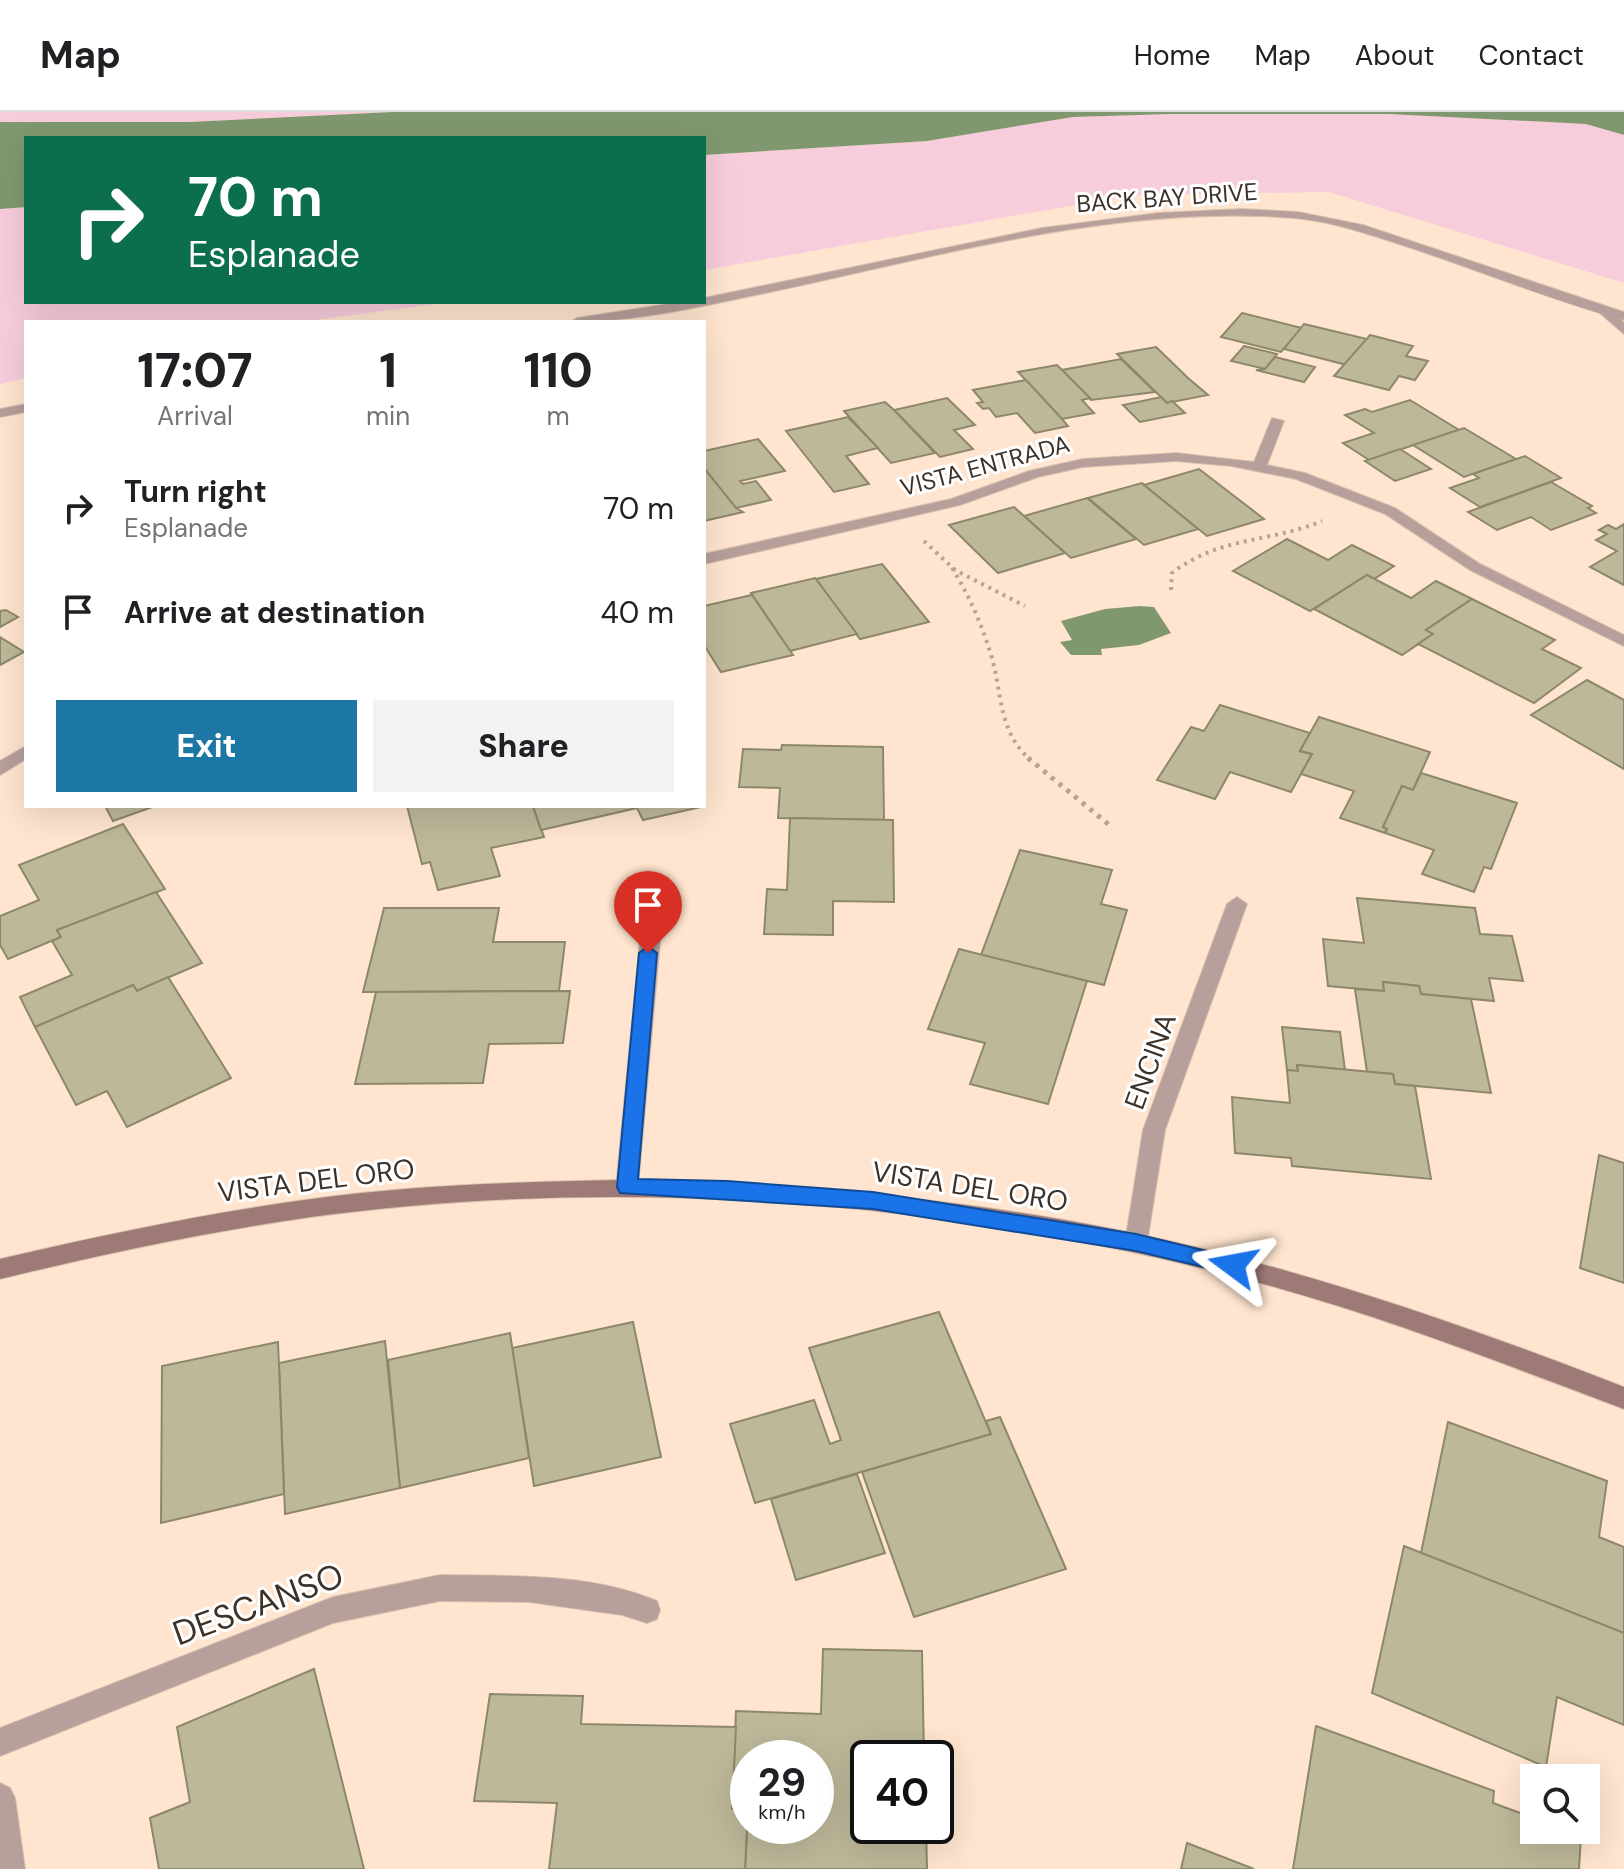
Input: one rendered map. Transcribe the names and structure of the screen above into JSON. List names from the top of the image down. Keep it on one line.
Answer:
{"streets":{"street":["BACK BAY DRIVE","VISTA ENTRADA","ENCINA","VISTA DEL ORO","DESCANSO"]},"crossings":[["ENCINA","VISTA DEL ORO"]],"page":{"header":"Map","nav":["Home","Map","About","Contact"],"turn":["70 m","Esplanade"],"eta":["17:07","Arrival","1","min","110","m"],"list":[{"name":"Turn right","note":"Esplanade","value":"70 m"},{"name":"Arrive at destination","value":"40 m"}],"buttons":["Exit","Share"],"speed":"29 km/h","limit":"40"}}
